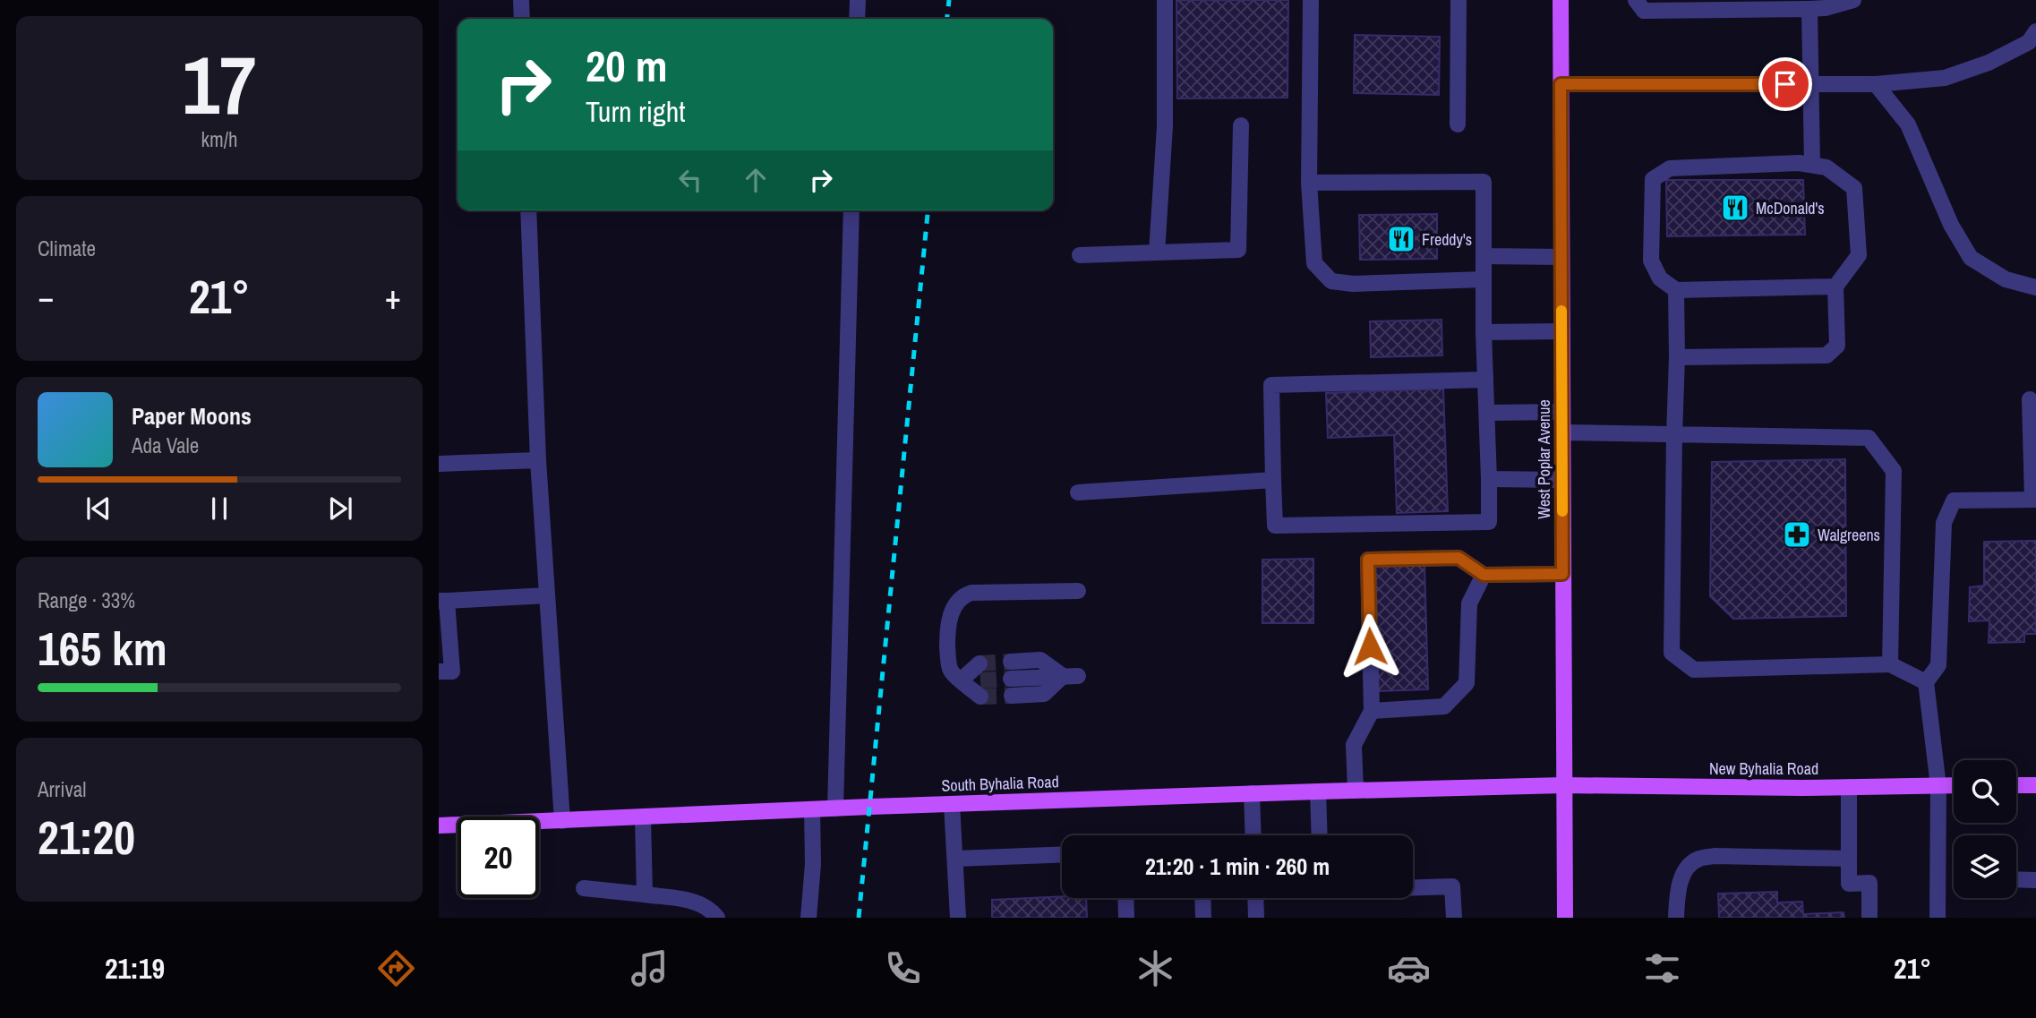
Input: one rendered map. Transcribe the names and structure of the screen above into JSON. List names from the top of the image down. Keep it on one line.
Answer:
{"streets":{"main road":["West Poplar Avenue","New Byhalia Road","South Byhalia Road"]},"crossings":[["West Poplar Avenue","New Byhalia Road"],["West Poplar Avenue","South Byhalia Road"],["New Byhalia Road","South Byhalia Road"]],"places":{"restaurant":["McDonald's","Freddy's"],"pharmacy":["Walgreens"]},"page":{"tile":[["17","km/h"],"Climate",["Range · 33%","165 km"],["Arrival","21:20"]],"turn":["20 m","Turn right"],"heat":["−","21°","+"],"song":["Paper Moons","Ada Vale"],"limit":"20","trip":"21:20 · 1 min · 260 m","tabs":["21:19","21°"]}}
